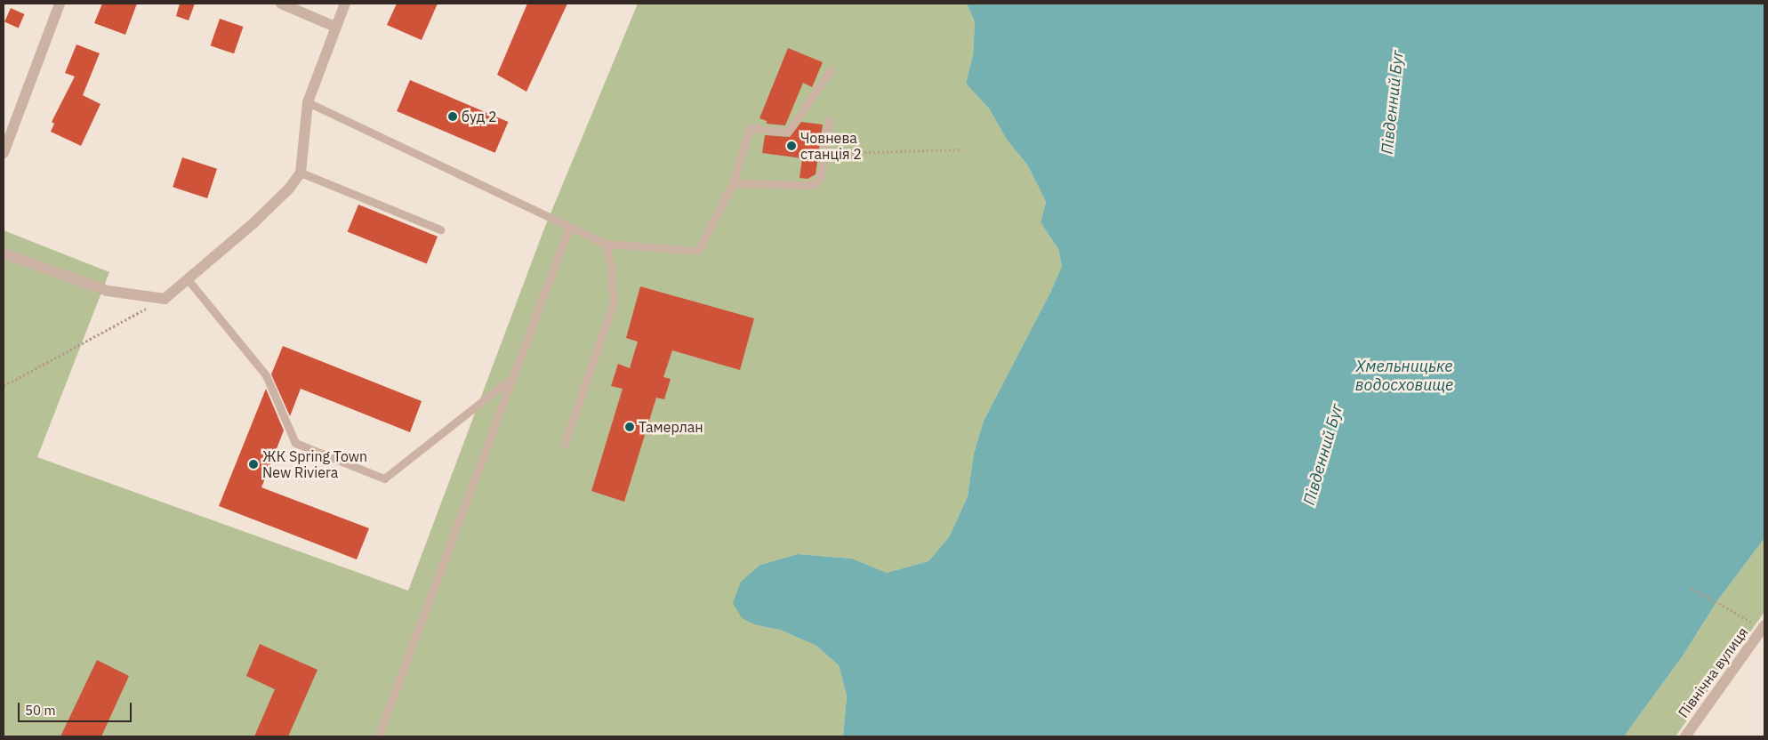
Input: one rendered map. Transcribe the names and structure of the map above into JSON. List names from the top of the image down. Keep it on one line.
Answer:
{"streets":{"street":["Північна вулиця"]},"water":["Південний Буг","Хмельницьке водосховище"],"places":["буд 2","Човнева станція 2","Тамерлан","ЖК Spring Town New Riviera"],"scale_bar":"50 m"}
